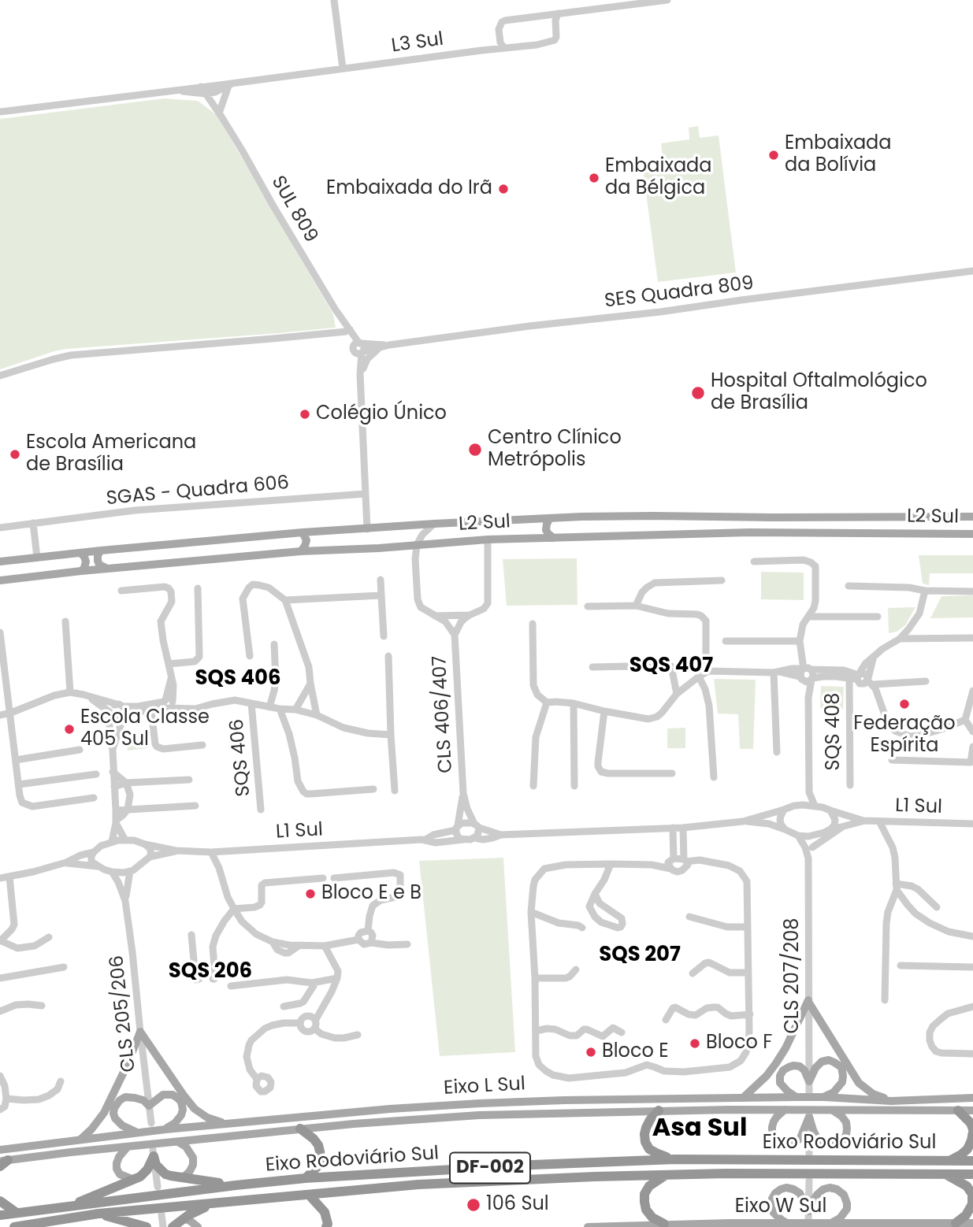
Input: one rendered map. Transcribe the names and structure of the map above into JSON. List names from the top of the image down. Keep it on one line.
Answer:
{"streets":{"highway":["Eixo Rodoviário Sul","DF-002"],"main road":["L2 Sul","Eixo L Sul","Eixo W Sul"],"street":["L3 Sul","SUL 809","SES Quadra 809","SGAS - Quadra 606","CLS 406/407","SQS 408","SQS 406","L1 Sul","CLS 207/208","CLS 205/206"]},"crossings":[["L3 Sul","SUL 809"],["SUL 809","SES Quadra 809"],["SUL 809","SGAS - Quadra 606"],["SUL 809","L2 Sul"],["CLS 406/407","L1 Sul"],["L1 Sul","CLS 207/208"]],"districts":["SQS 407","SQS 406","SQS 207","SQS 206","Asa Sul"],"places":["Embaixada da Bolívia","Embaixada da Bélgica","Embaixada do Irã","Hospital Oftalmológico de Brasília","Colégio Único","Centro Clínico Metrópolis","Escola Americana de Brasília","Federação Espírita","Escola Classe 405 Sul","Bloco E e B","Bloco F","Bloco E","106 Sul"]}
